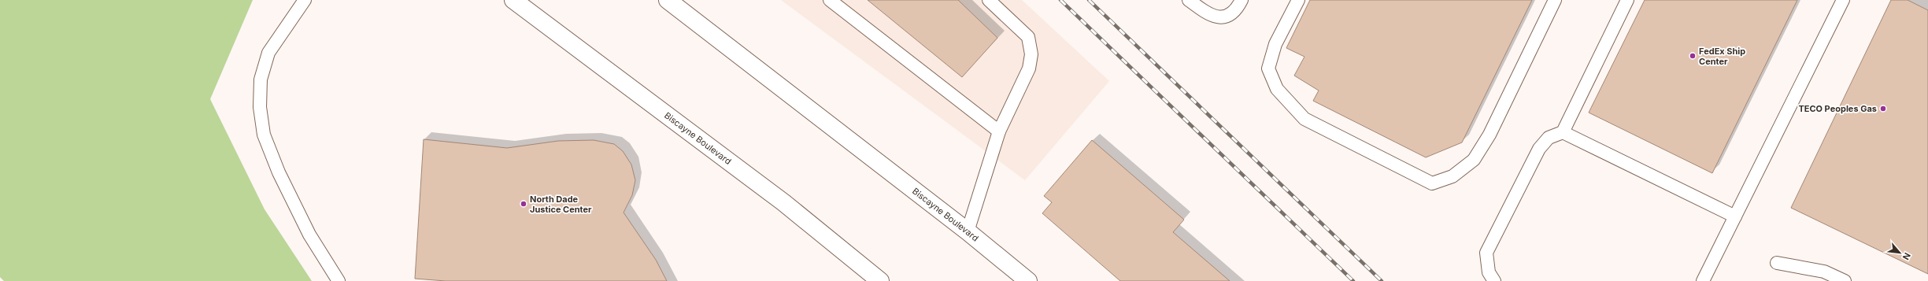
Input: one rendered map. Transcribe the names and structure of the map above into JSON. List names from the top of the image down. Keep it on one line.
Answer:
{"streets":{"main road":["Biscayne Boulevard"]},"places":["FedEx Ship Center","TECO Peoples Gas","North Dade Justice Center"],"north":"bottom right"}
